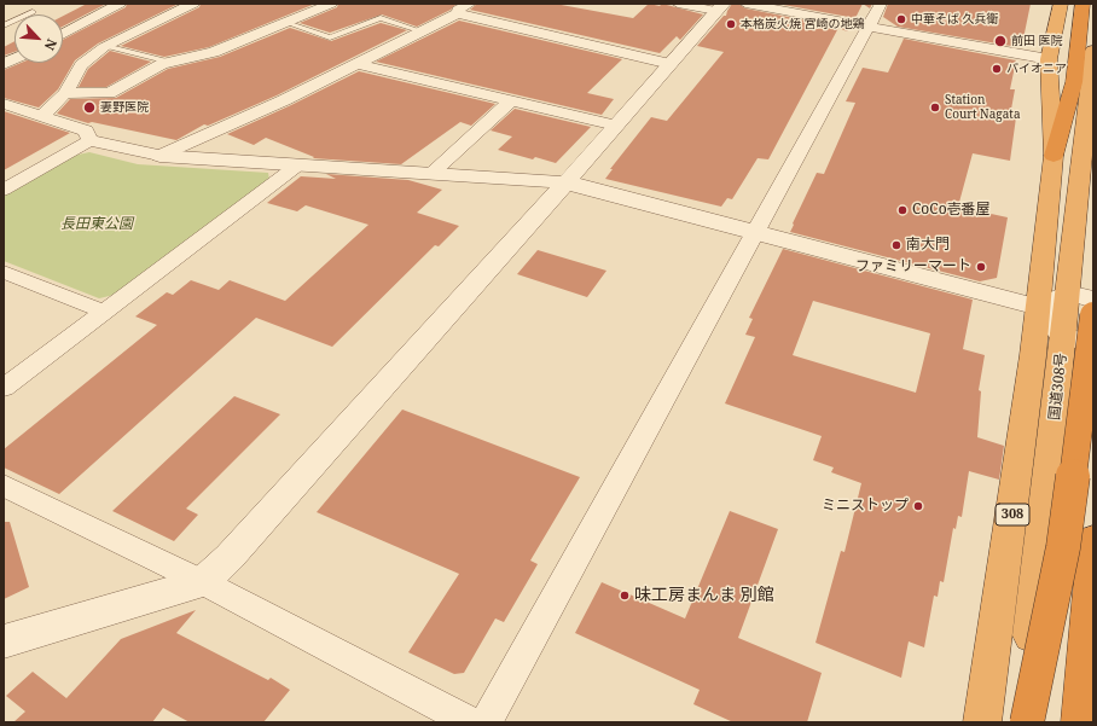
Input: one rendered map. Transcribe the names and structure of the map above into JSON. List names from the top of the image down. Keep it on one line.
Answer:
{"streets":{"highway":["国道308号","308"]},"parks":["長田東公園"],"places":["中華そば 久兵衛","本格炭火焼 宮崎の地鶏","前田 医院","パイオニア","妻野医院","Station Court Nagata","CoCo壱番屋","南大門","ファミリーマート","ミニストップ","味工房まんま 別館"],"north":"bottom right"}
